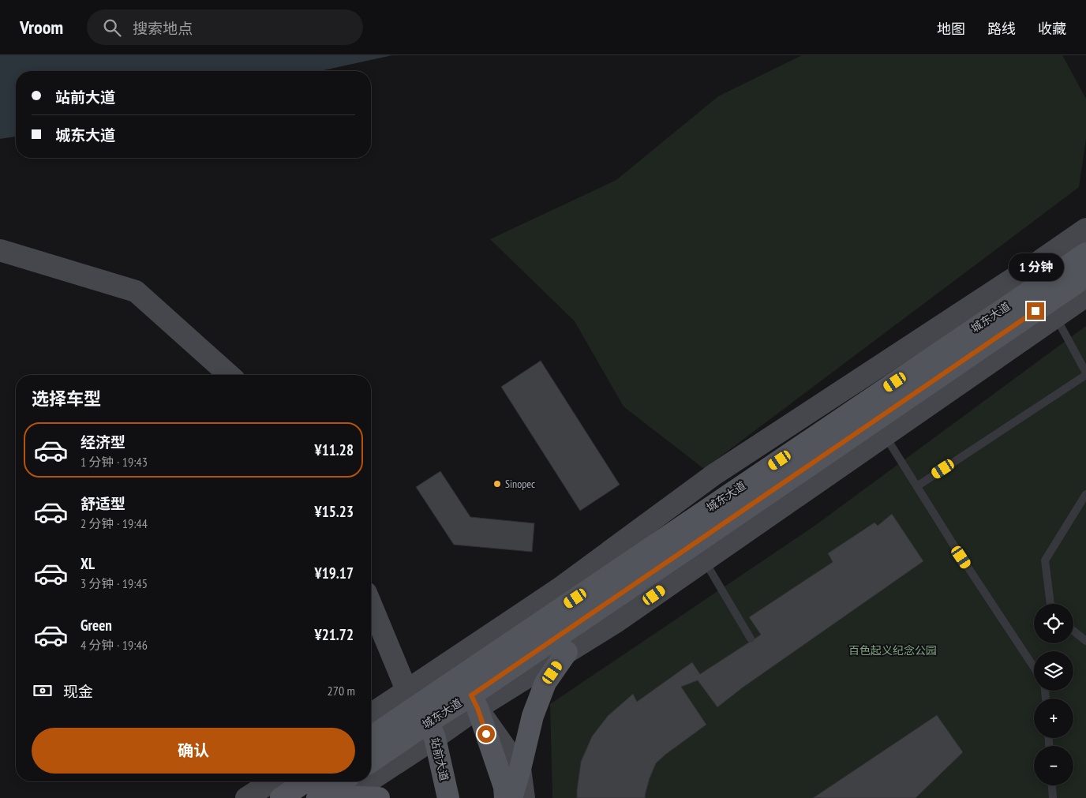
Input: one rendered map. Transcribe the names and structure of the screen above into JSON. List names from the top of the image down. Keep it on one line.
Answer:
{"streets":{"main road":["城东大道","站前大道"]},"crossings":[["城东大道","站前大道"]],"parks":["百色起义纪念公园"],"places":["Sinopec"],"page":{"header":"Vroom","search":"搜索地点","nav":["地图","路线","收藏"],"banner":["站前大道","城东大道"],"bubble":"1 分钟","heading":"选择车型","list":[{"name":"经济型","note":"1 分钟 · 19:43","value":"¥11.28"},{"name":"舒适型","note":"2 分钟 · 19:44","value":"¥15.23"},{"name":"XL","note":"3 分钟 · 19:45","value":"¥19.17"},{"name":"Green","note":"4 分钟 · 19:46","value":"¥21.72"}],"map_buttons":["+","−"],"pay":["现金","270 m"],"buttons":"确认"}}
